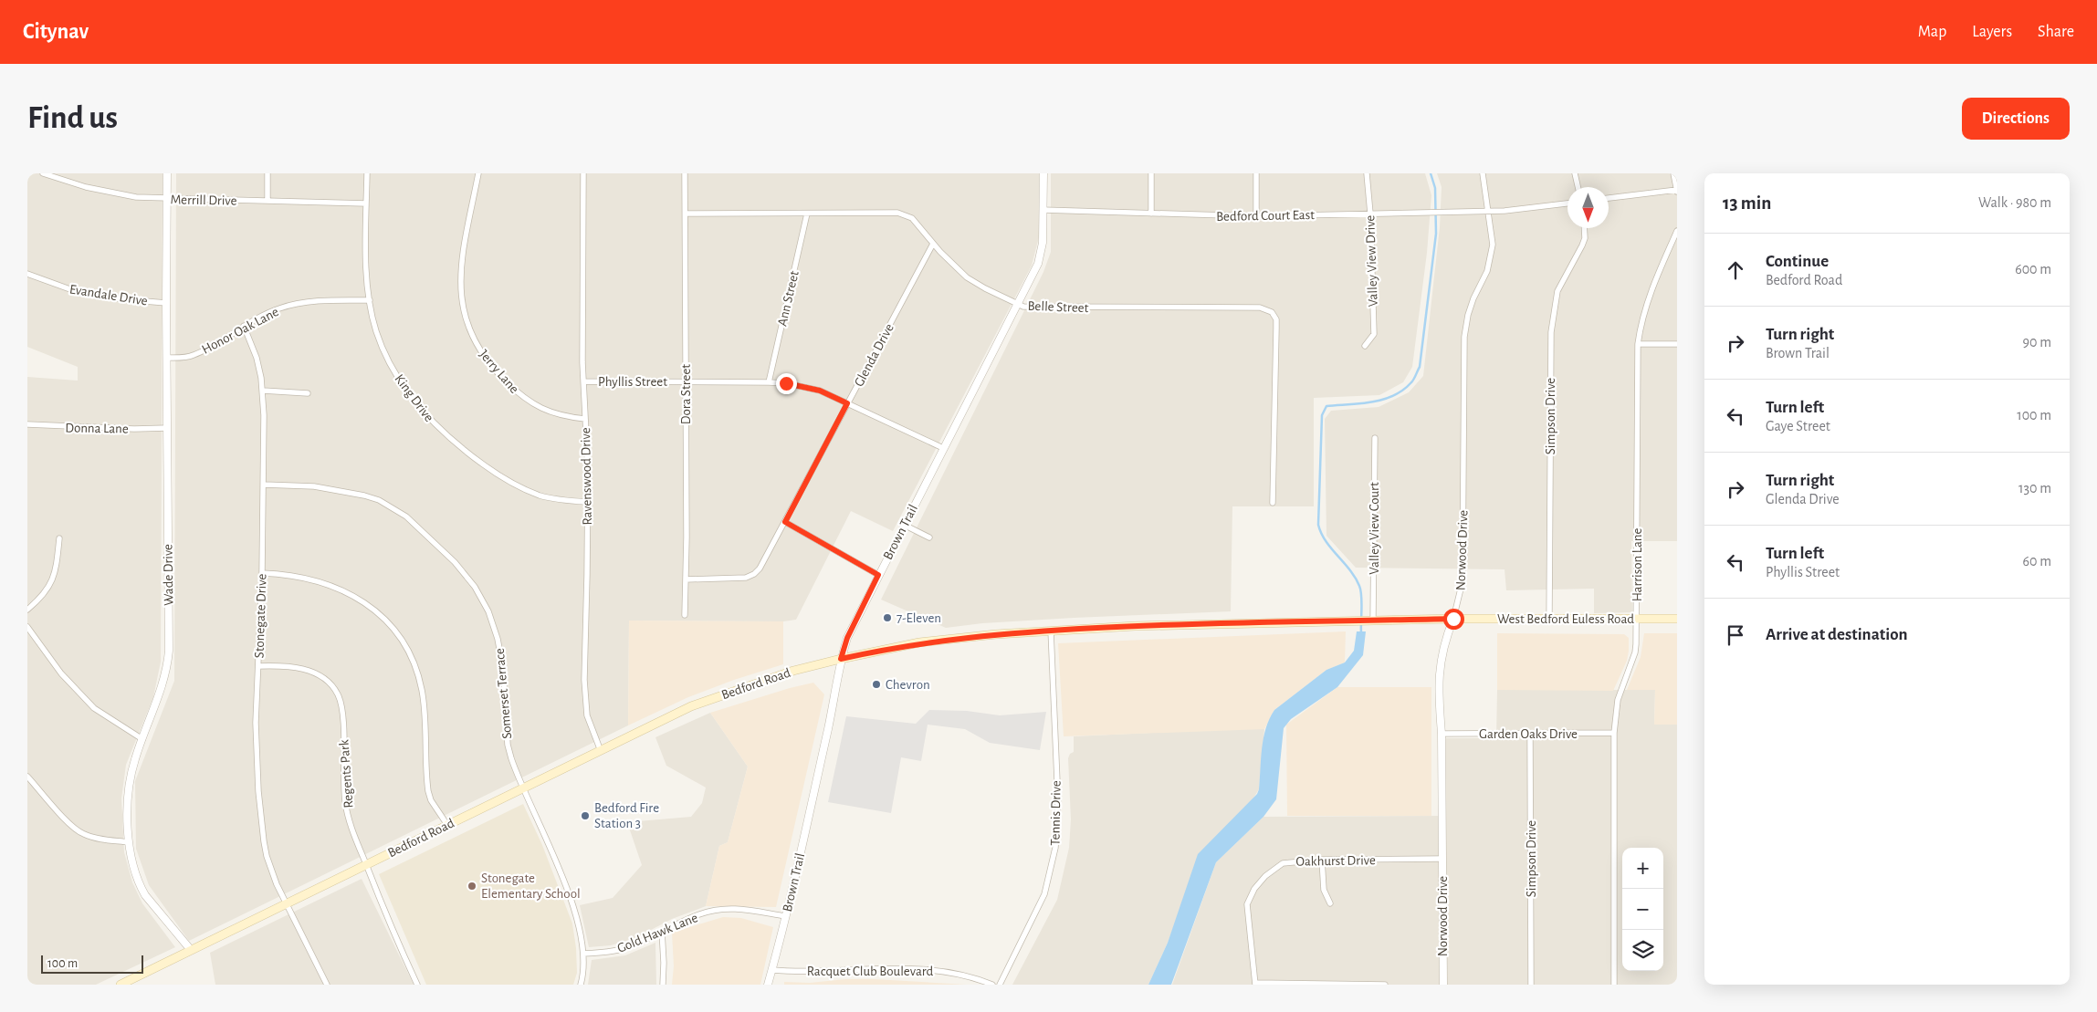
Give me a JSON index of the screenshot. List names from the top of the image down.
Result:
{
  "streets": {
    "main road": ["West Bedford Euless Road", "Bedford Road"],
    "street": [
      "Merrill Drive",
      "Bedford Court East",
      "Valley View Drive",
      "Evandale Drive",
      "Ann Street",
      "Belle Street",
      "Honor Oak Lane",
      "Glenda Drive",
      "Jerry Lane",
      "Phyllis Street",
      "Dora Street",
      "King Drive",
      "Simpson Drive",
      "Donna Lane",
      "Ravenswood Drive",
      "Valley View Court",
      "Brown Trail",
      "Norwood Drive",
      "Harrison Lane",
      "Wade Drive",
      "Stonegate Drive",
      "Somerset Terrace",
      "Garden Oaks Drive",
      "Regents Park",
      "Tennis Drive",
      "Oakhurst Drive",
      "Gold Hawk Lane",
      "Racquet Club Boulevard"
    ]
  },
  "crossings": [
    ["Merrill Drive", "King Drive"],
    ["Merrill Drive", "Wade Drive"],
    ["Bedford Court East", "Valley View Drive"],
    ["Bedford Court East", "Brown Trail"],
    ["Bedford Court East", "Norwood Drive"],
    ["Evandale Drive", "Wade Drive"],
    ["Ann Street", "Belle Street"],
    ["Ann Street", "Phyllis Street"],
    ["Belle Street", "Glenda Drive"],
    ["Belle Street", "Dora Street"],
    ["Belle Street", "Brown Trail"],
    ["Honor Oak Lane", "King Drive"],
    ["Honor Oak Lane", "Wade Drive"],
    ["Honor Oak Lane", "Stonegate Drive"],
    ["Glenda Drive", "Phyllis Street"],
    ["Glenda Drive", "Dora Street"],
    ["Jerry Lane", "Ravenswood Drive"],
    ["Phyllis Street", "Dora Street"],
    ["Phyllis Street", "Ravenswood Drive"],
    ["Phyllis Street", "Brown Trail"],
    ["King Drive", "Ravenswood Drive"],
    ["Simpson Drive", "West Bedford Euless Road"],
    ["Simpson Drive", "Garden Oaks Drive"],
    ["Donna Lane", "Wade Drive"],
    ["Ravenswood Drive", "Bedford Road"],
    ["Valley View Court", "Bedford Road"],
    ["Brown Trail", "Bedford Road"],
    ["Brown Trail", "Gold Hawk Lane"],
    ["Brown Trail", "Racquet Club Boulevard"],
    ["Norwood Drive", "West Bedford Euless Road"],
    ["Norwood Drive", "Bedford Road"],
    ["Norwood Drive", "Garden Oaks Drive"],
    ["Norwood Drive", "Oakhurst Drive"],
    ["Harrison Lane", "West Bedford Euless Road"],
    ["Harrison Lane", "Garden Oaks Drive"],
    ["Wade Drive", "Bedford Road"],
    ["Stonegate Drive", "Bedford Road"],
    ["Stonegate Drive", "Somerset Terrace"],
    ["Stonegate Drive", "Regents Park"],
    ["West Bedford Euless Road", "Bedford Road"],
    ["Bedford Road", "Somerset Terrace"],
    ["Bedford Road", "Regents Park"],
    ["Bedford Road", "Tennis Drive"],
    ["Somerset Terrace", "Gold Hawk Lane"]
  ],
  "places": [
    "7-Eleven",
    "Chevron",
    "Bedford Fire Station 3",
    "Stonegate Elementary School"
  ],
  "scale_bar": "100 m",
  "north": "bottom",
  "page": {
    "header": "Citynav",
    "nav": ["Map", "Layers", "Share"],
    "buttons": "Directions",
    "title": "Find us",
    "heading": ["13 min", "Walk · 980 m"],
    "list": [
      ["Continue", "Bedford Road", "600 m"],
      ["Turn right", "Brown Trail", "90 m"],
      ["Turn left", "Gaye Street", "100 m"],
      ["Turn right", "Glenda Drive", "130 m"],
      ["Turn left", "Phyllis Street", "60 m"],
      "Arrive at destination"
    ],
    "map_buttons": ["+", "−"],
    "scale": "100 m"
  }
}
